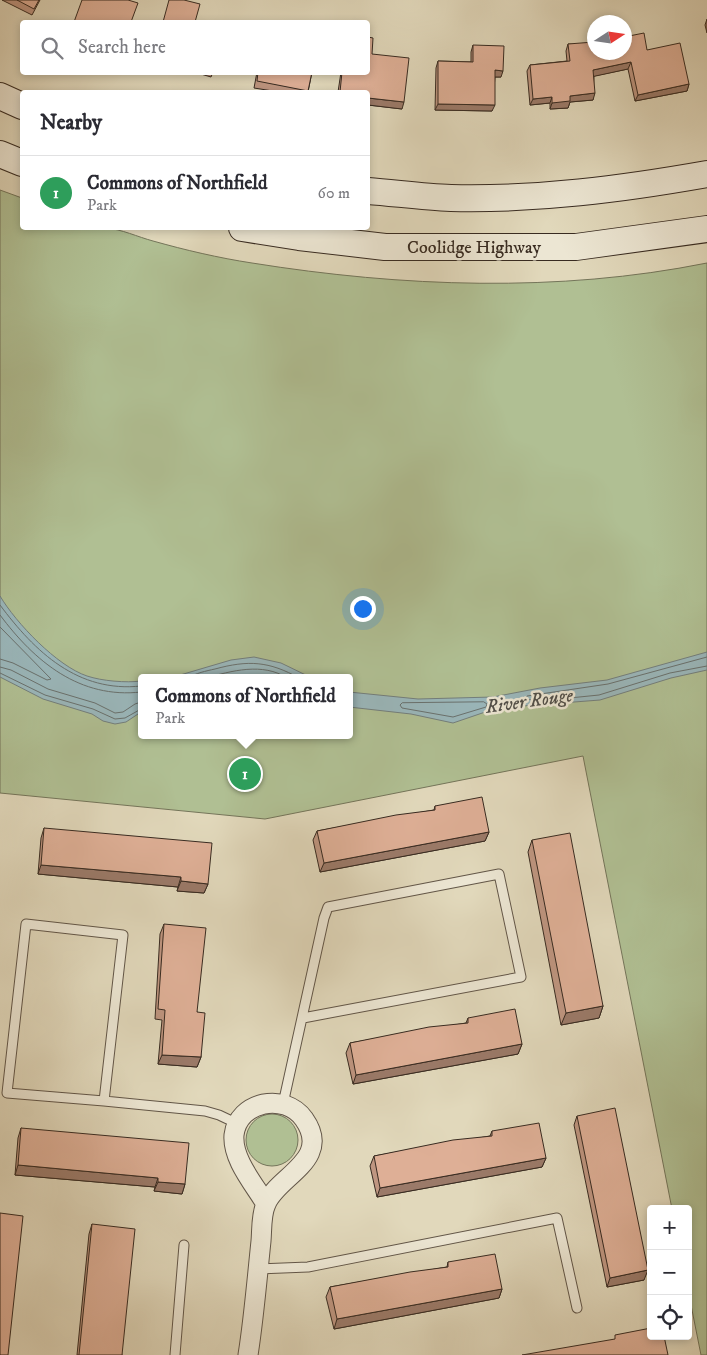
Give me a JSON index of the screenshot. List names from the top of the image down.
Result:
{
  "streets": {
    "main road": ["Coolidge Highway"]
  },
  "water": ["River Rouge"],
  "north": "right",
  "page": {
    "search": "Search here",
    "heading": "Nearby",
    "list": [
      {
        "mark": "1",
        "name": "Commons of Northfield",
        "note": "Park",
        "value": "60 m"
      }
    ],
    "popup": ["Commons of Northfield", "Park"],
    "pins": "1",
    "map_buttons": ["+", "−"]
  }
}
